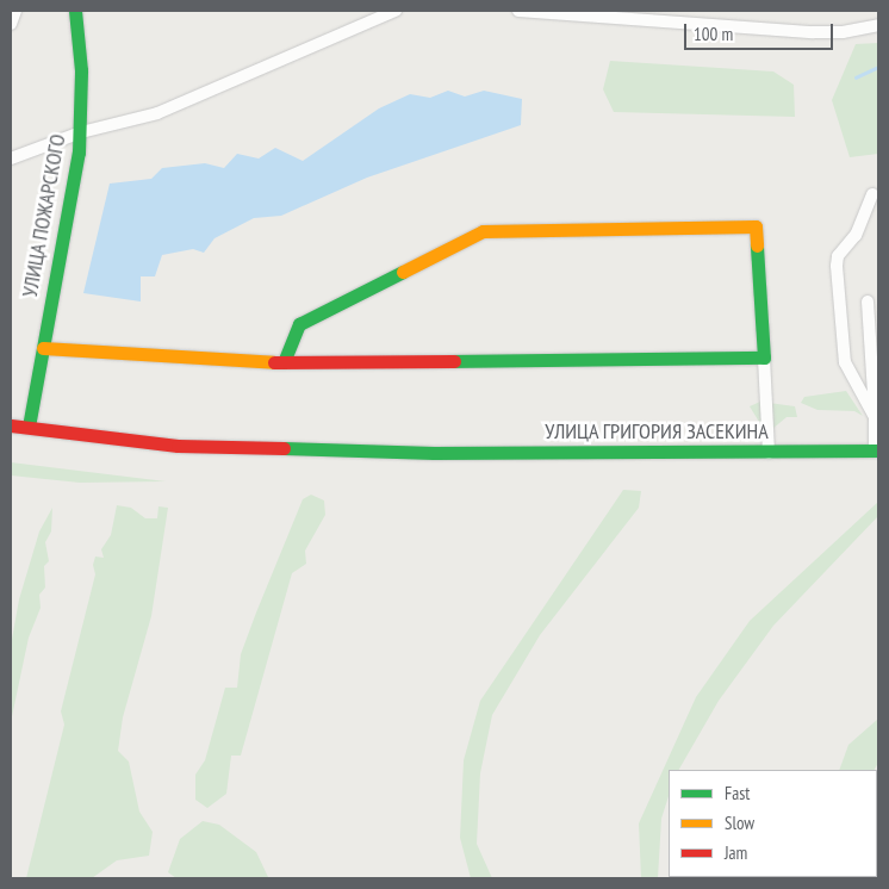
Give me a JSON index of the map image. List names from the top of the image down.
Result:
{
  "streets": {
    "street": ["УЛИЦА ПОЖАРСКОГО", "УЛИЦА ГРИГОРИЯ ЗАСЕКИНА"]
  },
  "crossings": [
    ["УЛИЦА ПОЖАРСКОГО", "УЛИЦА ГРИГОРИЯ ЗАСЕКИНА"]
  ],
  "legend": ["Fast", "Slow", "Jam"],
  "scale_bar": "100 m"
}
